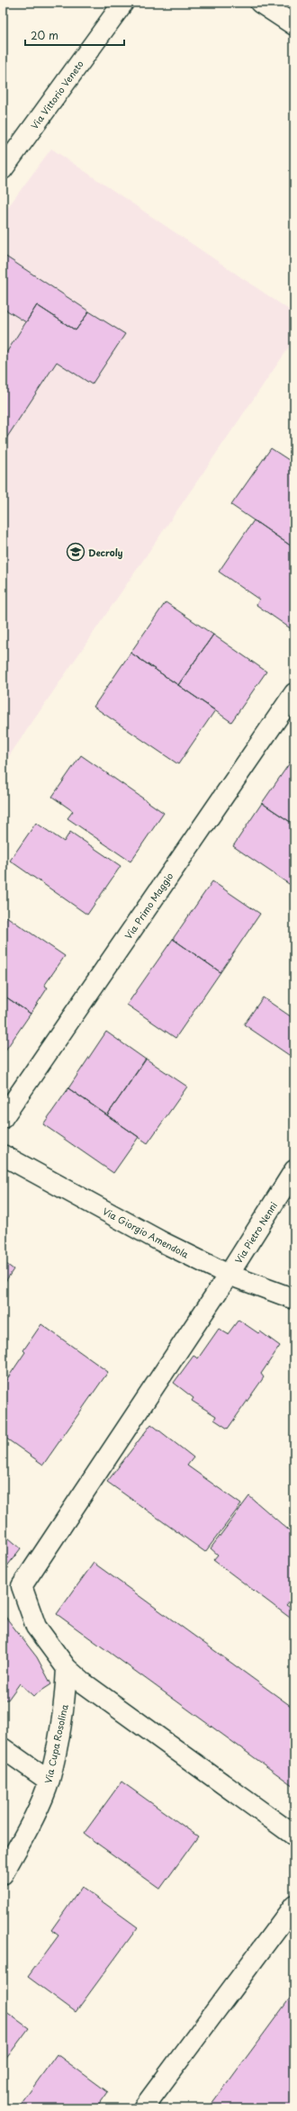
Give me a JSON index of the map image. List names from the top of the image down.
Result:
{
  "streets": {
    "street": [
      "Via Vittorio Veneto",
      "Via Primo Maggio",
      "Via Giorgio Amendola",
      "Via Pietro Nenni",
      "Via Cupa Rosolina"
    ]
  },
  "crossings": [
    ["Via Giorgio Amendola", "Via Pietro Nenni"],
    ["Via Pietro Nenni", "Via Cupa Rosolina"]
  ],
  "places": {
    "school or university": ["Decroly"]
  },
  "scale_bar": "20 m"
}
